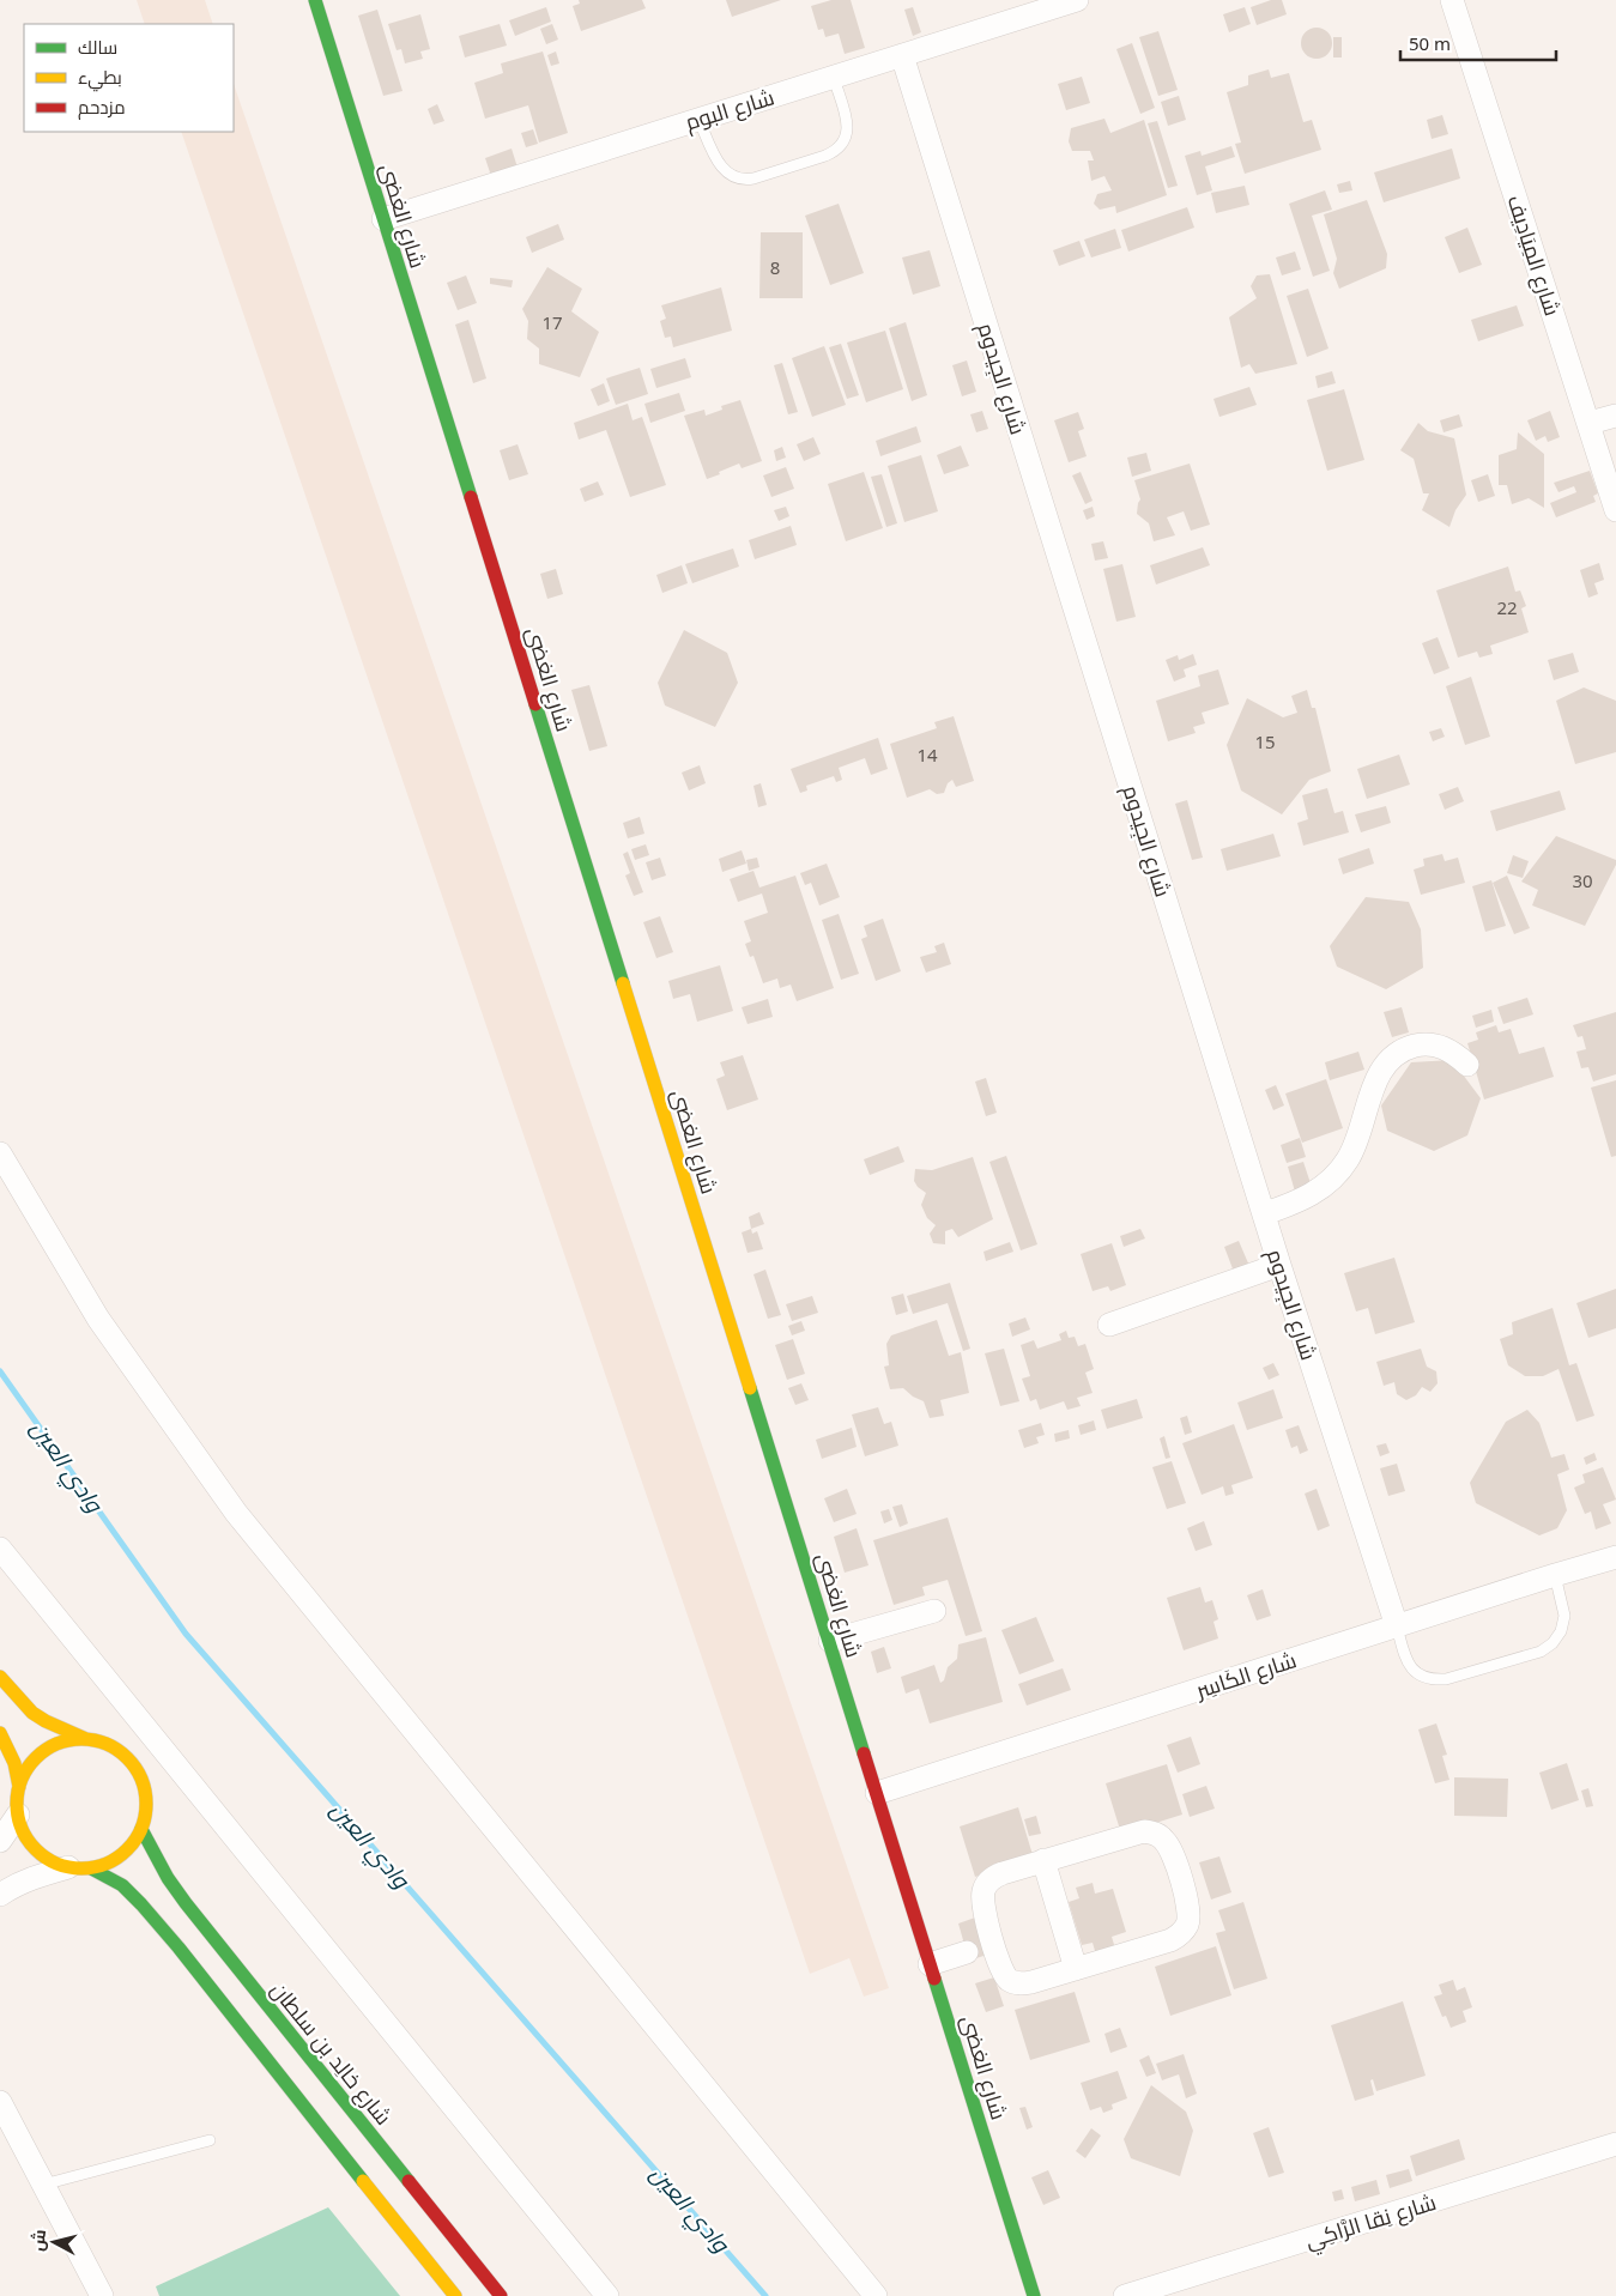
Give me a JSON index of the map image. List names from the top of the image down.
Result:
{
  "streets": {
    "street": [
      "شارع البوم",
      "شارع الغضى",
      "شارع المِيَادِيف",
      "شارع الجِيدوم",
      "شارع الكَاسِر",
      "شارع خالِد بن سلطان",
      "شارع نِقا الرَّاكِي"
    ]
  },
  "crossings": [
    ["شارع البوم", "شارع الغضى"],
    ["شارع البوم", "شارع الجِيدوم"],
    ["شارع الغضى", "شارع الكَاسِر"],
    ["شارع الجِيدوم", "شارع الكَاسِر"]
  ],
  "water": ["وادي العين"],
  "house_numbers": [
    "8",
    "17",
    "22",
    "15",
    "14",
    "30"
  ],
  "legend": ["سالك", "بطيء", "مزدحم"],
  "scale_bar": "50 m",
  "north": "left"
}
